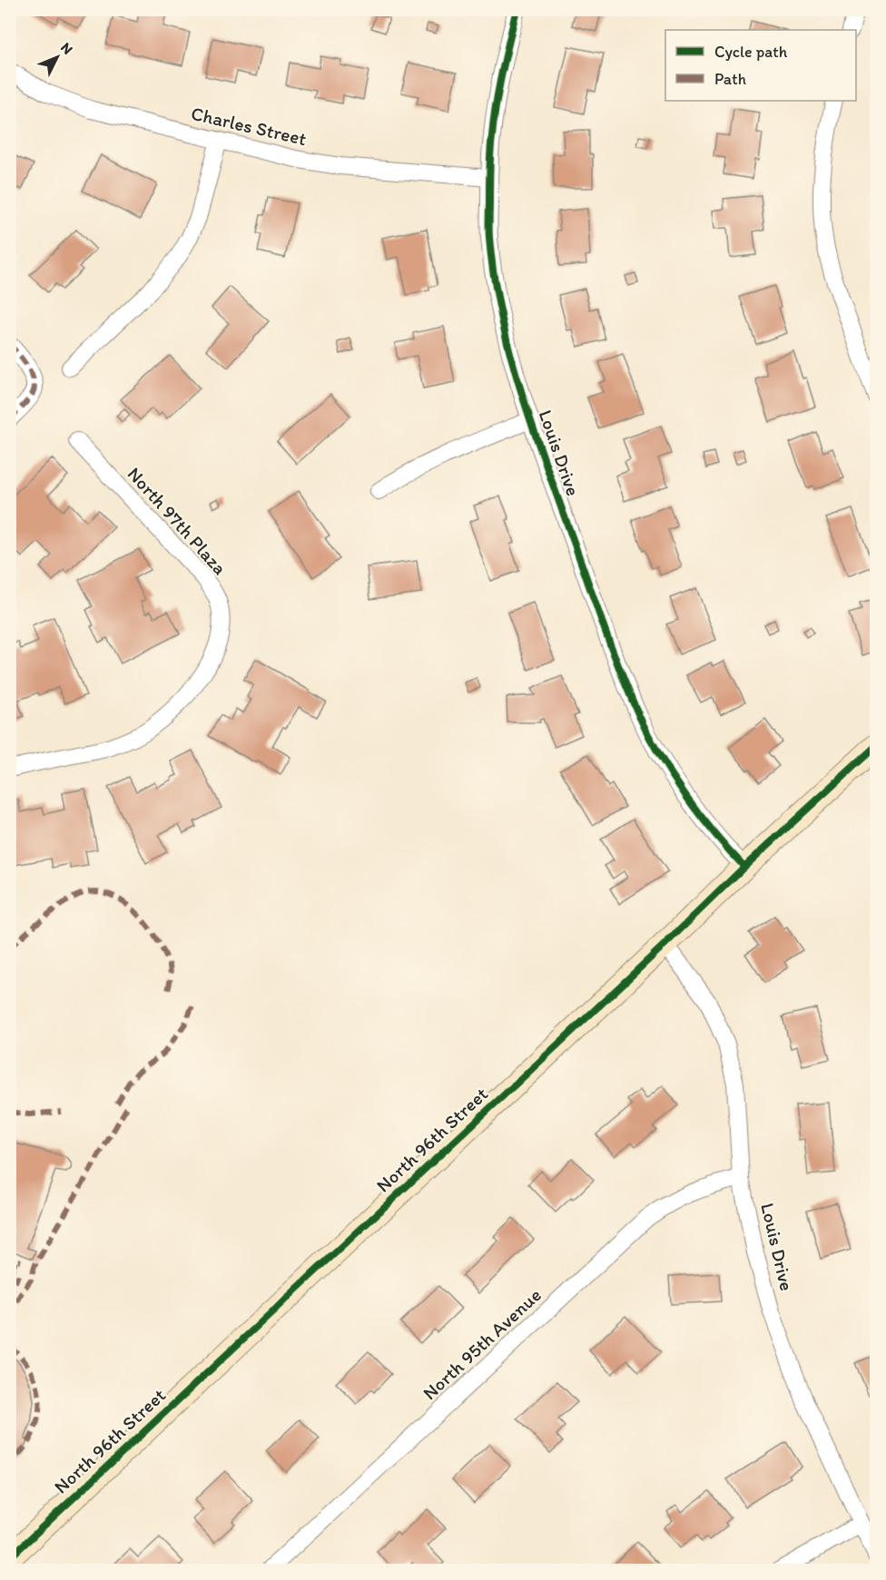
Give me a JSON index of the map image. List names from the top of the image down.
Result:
{
  "streets": {
    "street": [
      "Charles Street",
      "Louis Drive",
      "North 97th Plaza",
      "North 96th Street",
      "North 95th Avenue"
    ]
  },
  "crossings": [
    ["Charles Street", "Louis Drive"],
    ["Louis Drive", "North 96th Street"],
    ["Louis Drive", "North 95th Avenue"]
  ],
  "legend": ["Cycle path", "Path"],
  "north": "top right"
}
